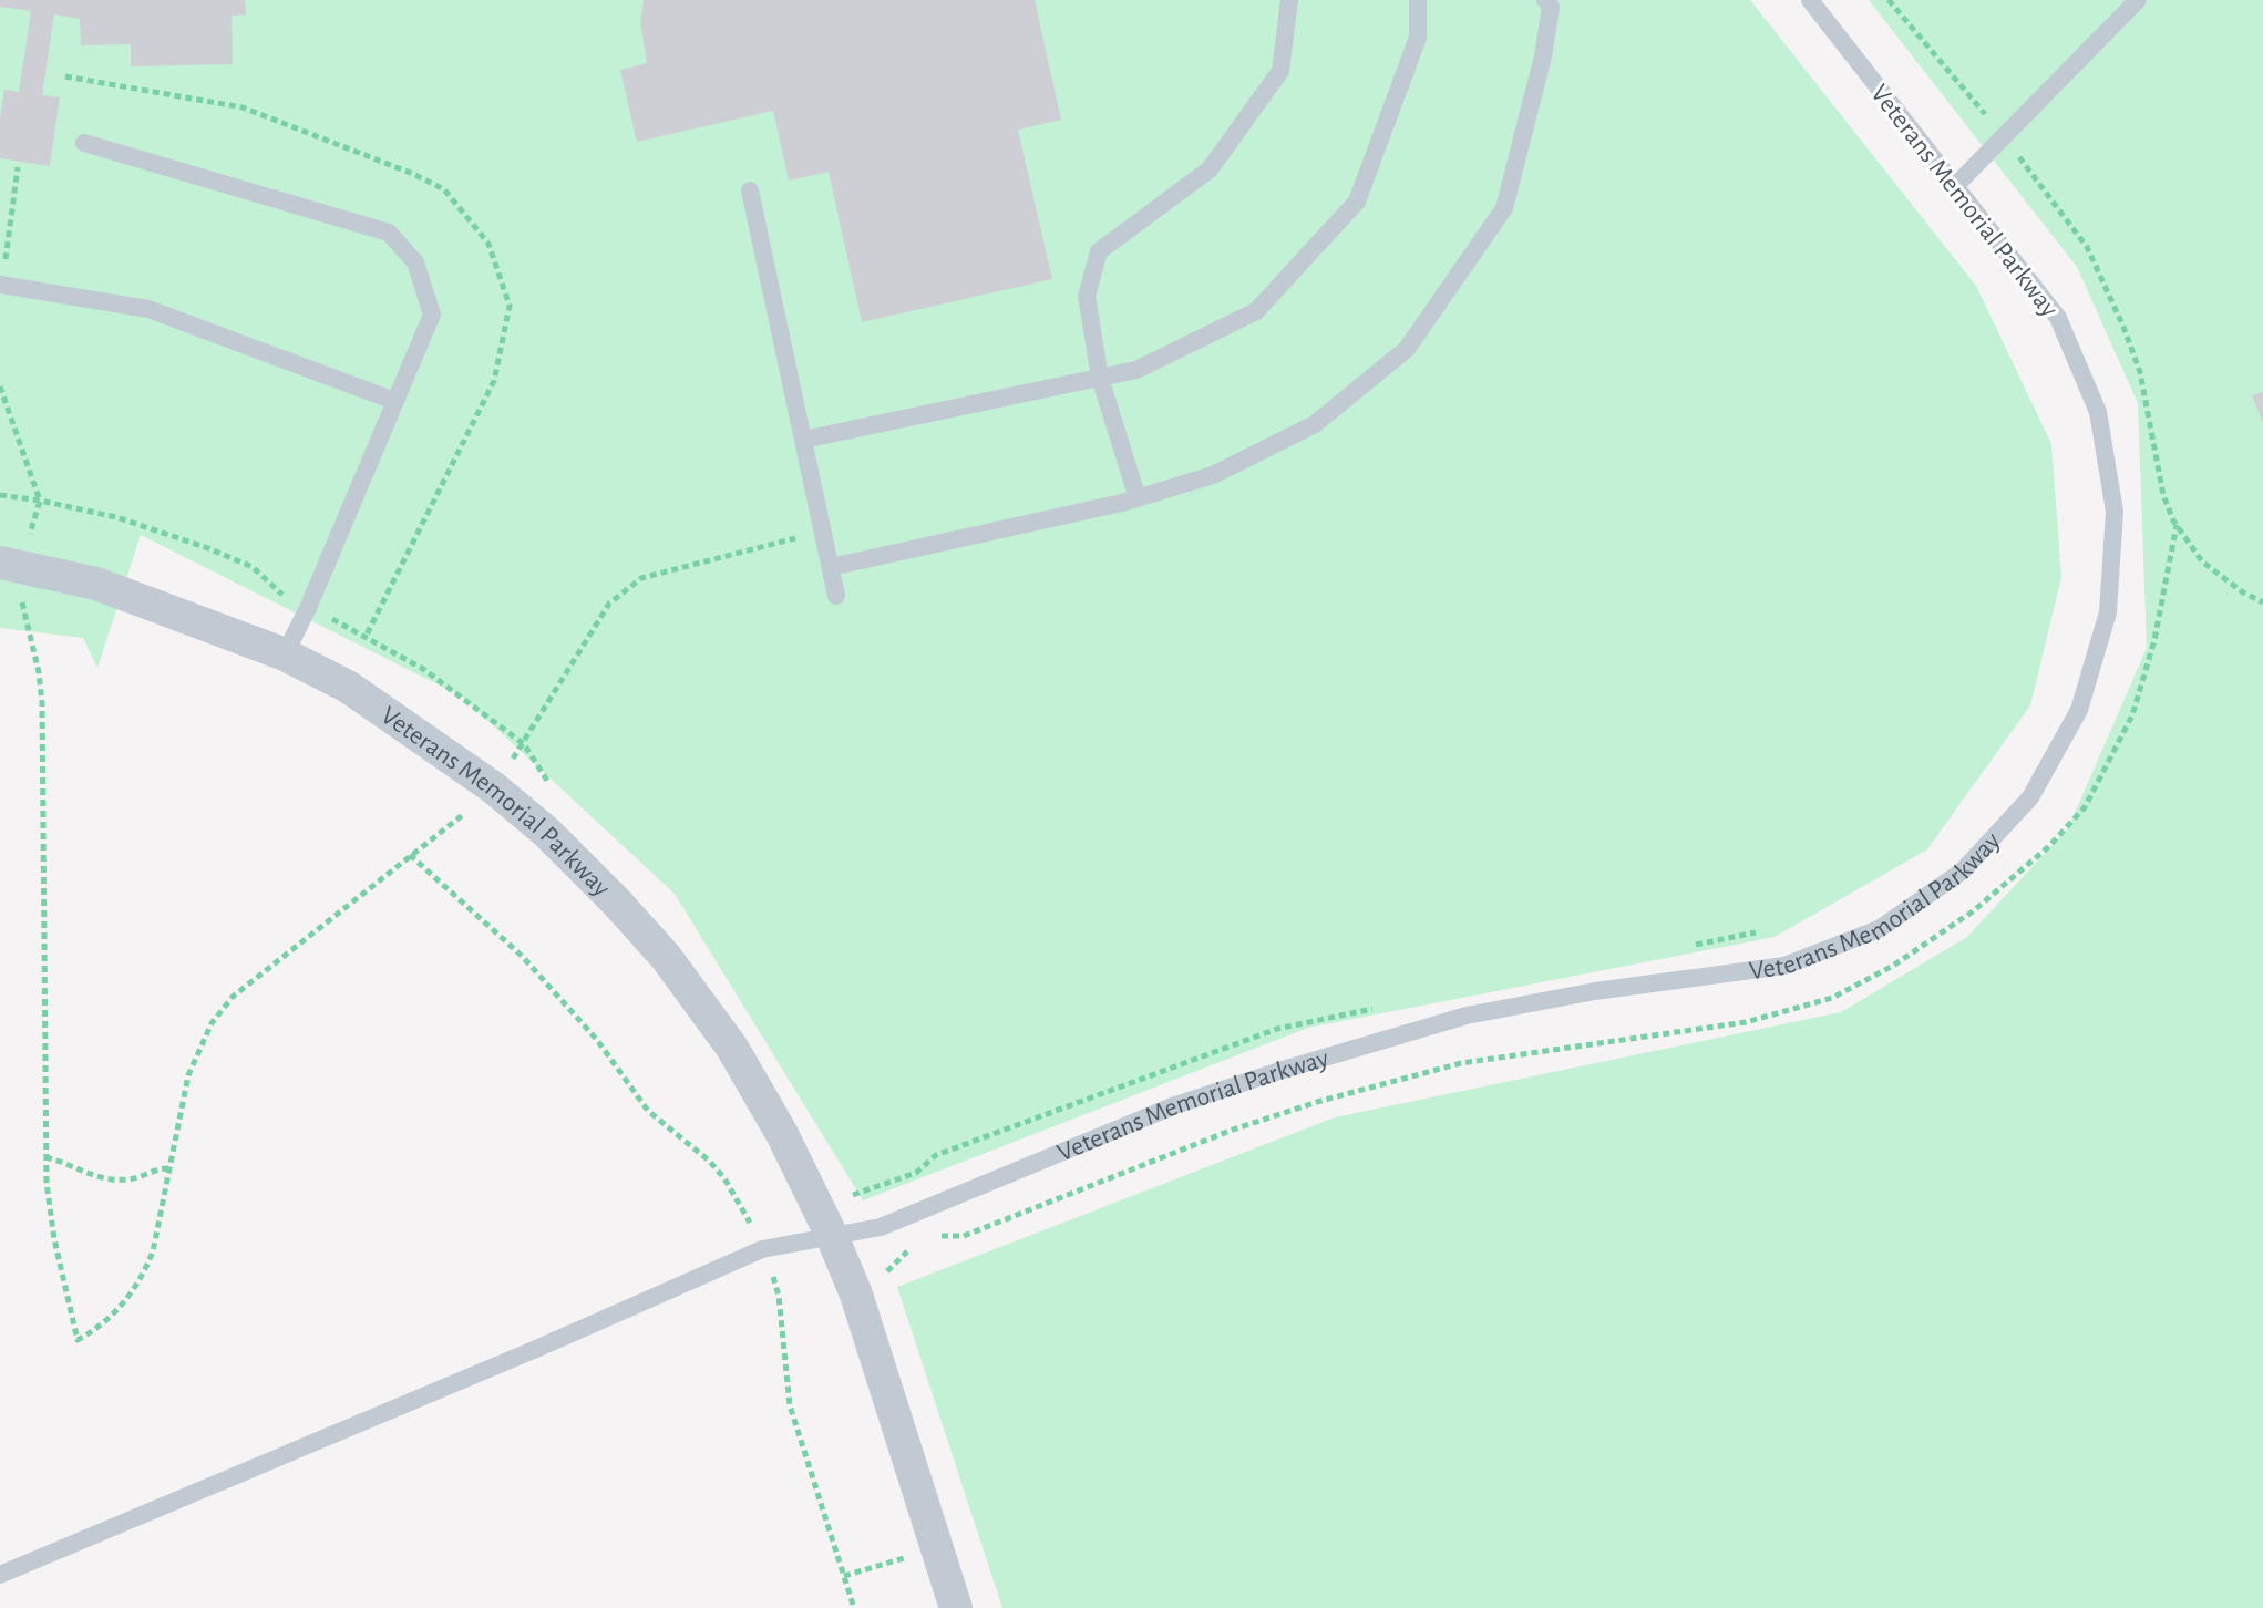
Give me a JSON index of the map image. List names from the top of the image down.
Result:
{
  "streets": {
    "street": ["Veterans Memorial Parkway"]
  }
}
